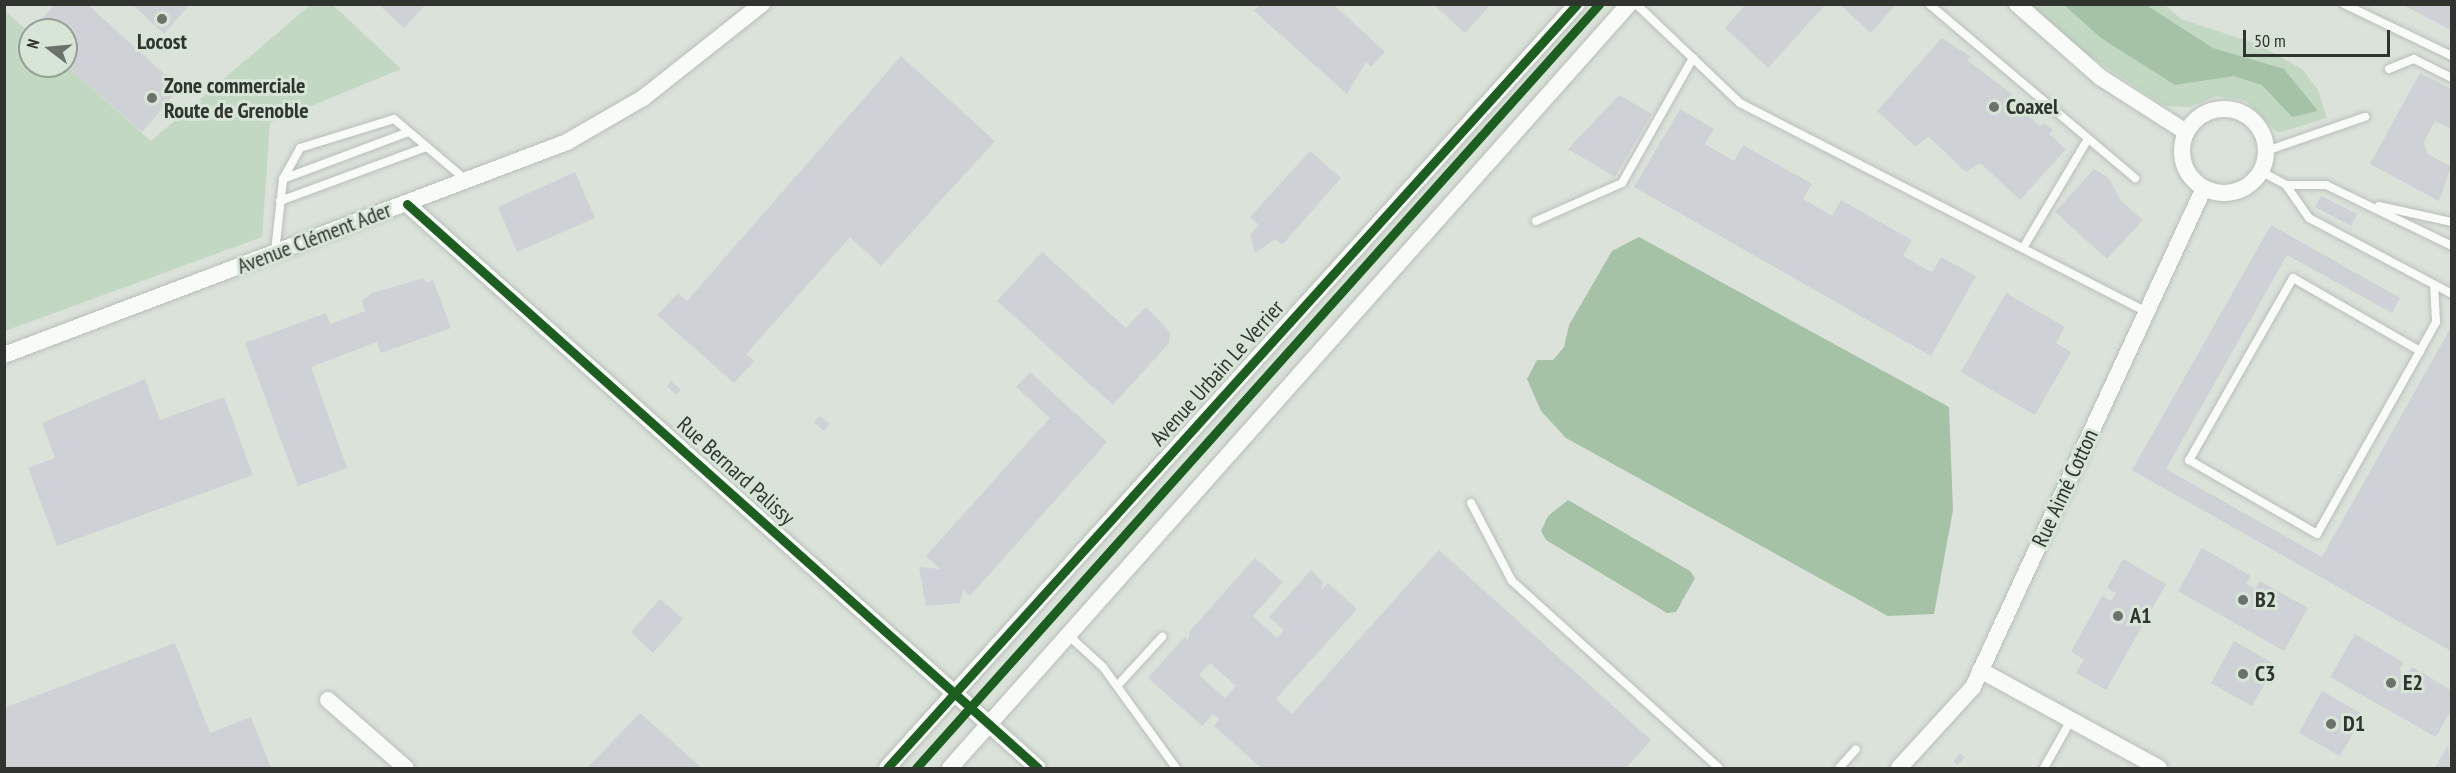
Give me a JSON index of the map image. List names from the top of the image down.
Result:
{
  "streets": {
    "street": [
      "Avenue Clément Ader",
      "Avenue Urbain Le Verrier",
      "Rue Bernard Palissy",
      "Rue Aimé Cotton"
    ]
  },
  "crossings": [
    ["Avenue Clément Ader", "Rue Bernard Palissy"],
    ["Avenue Urbain Le Verrier", "Rue Bernard Palissy"]
  ],
  "places": [
    "Locost",
    "Zone commerciale Route de Grenoble",
    "Coaxel",
    "B2",
    "A1",
    "C3",
    "E2",
    "D1"
  ],
  "scale_bar": "50 m",
  "north": "left"
}
